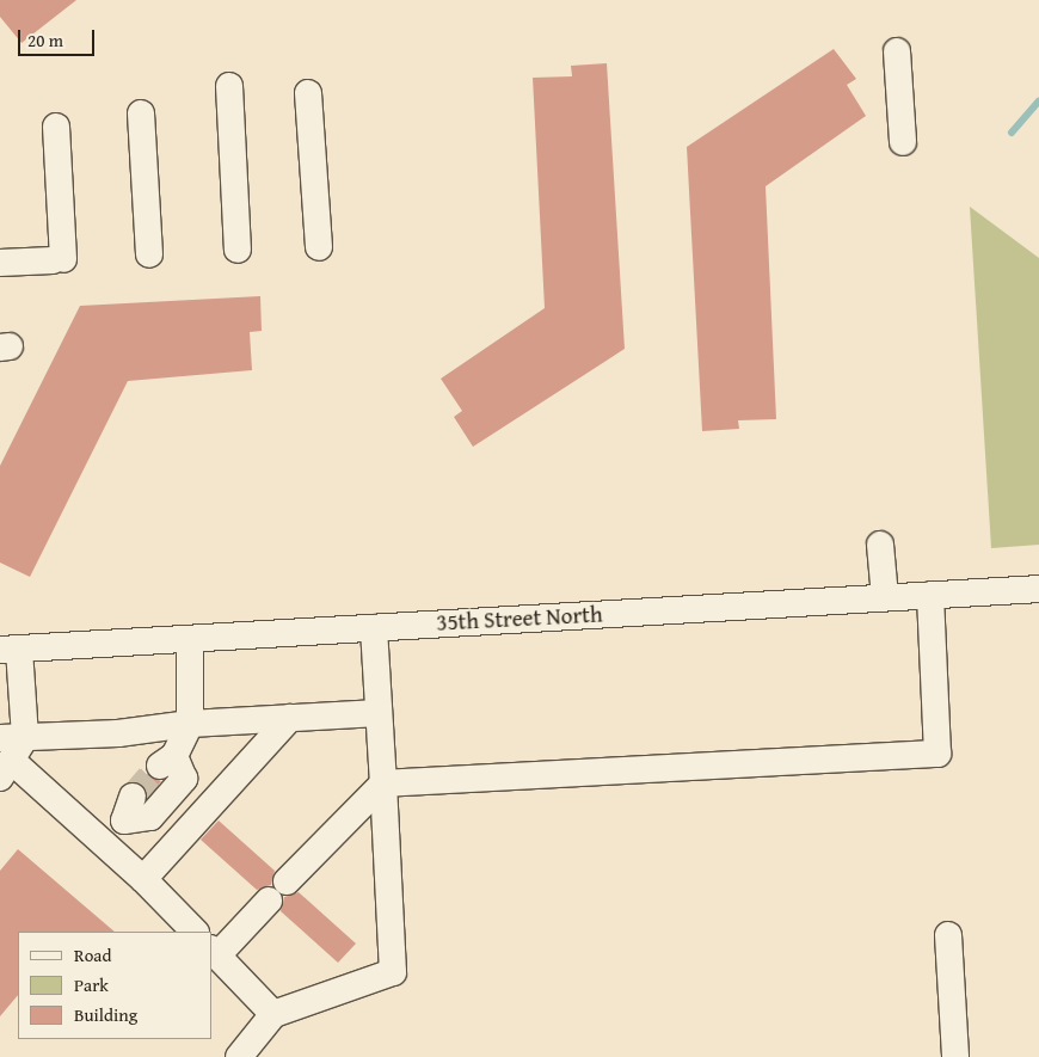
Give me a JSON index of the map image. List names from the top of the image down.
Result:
{
  "streets": {
    "street": ["35th Street North"]
  },
  "legend": ["Road", "Park", "Building"],
  "scale_bar": "20 m"
}
